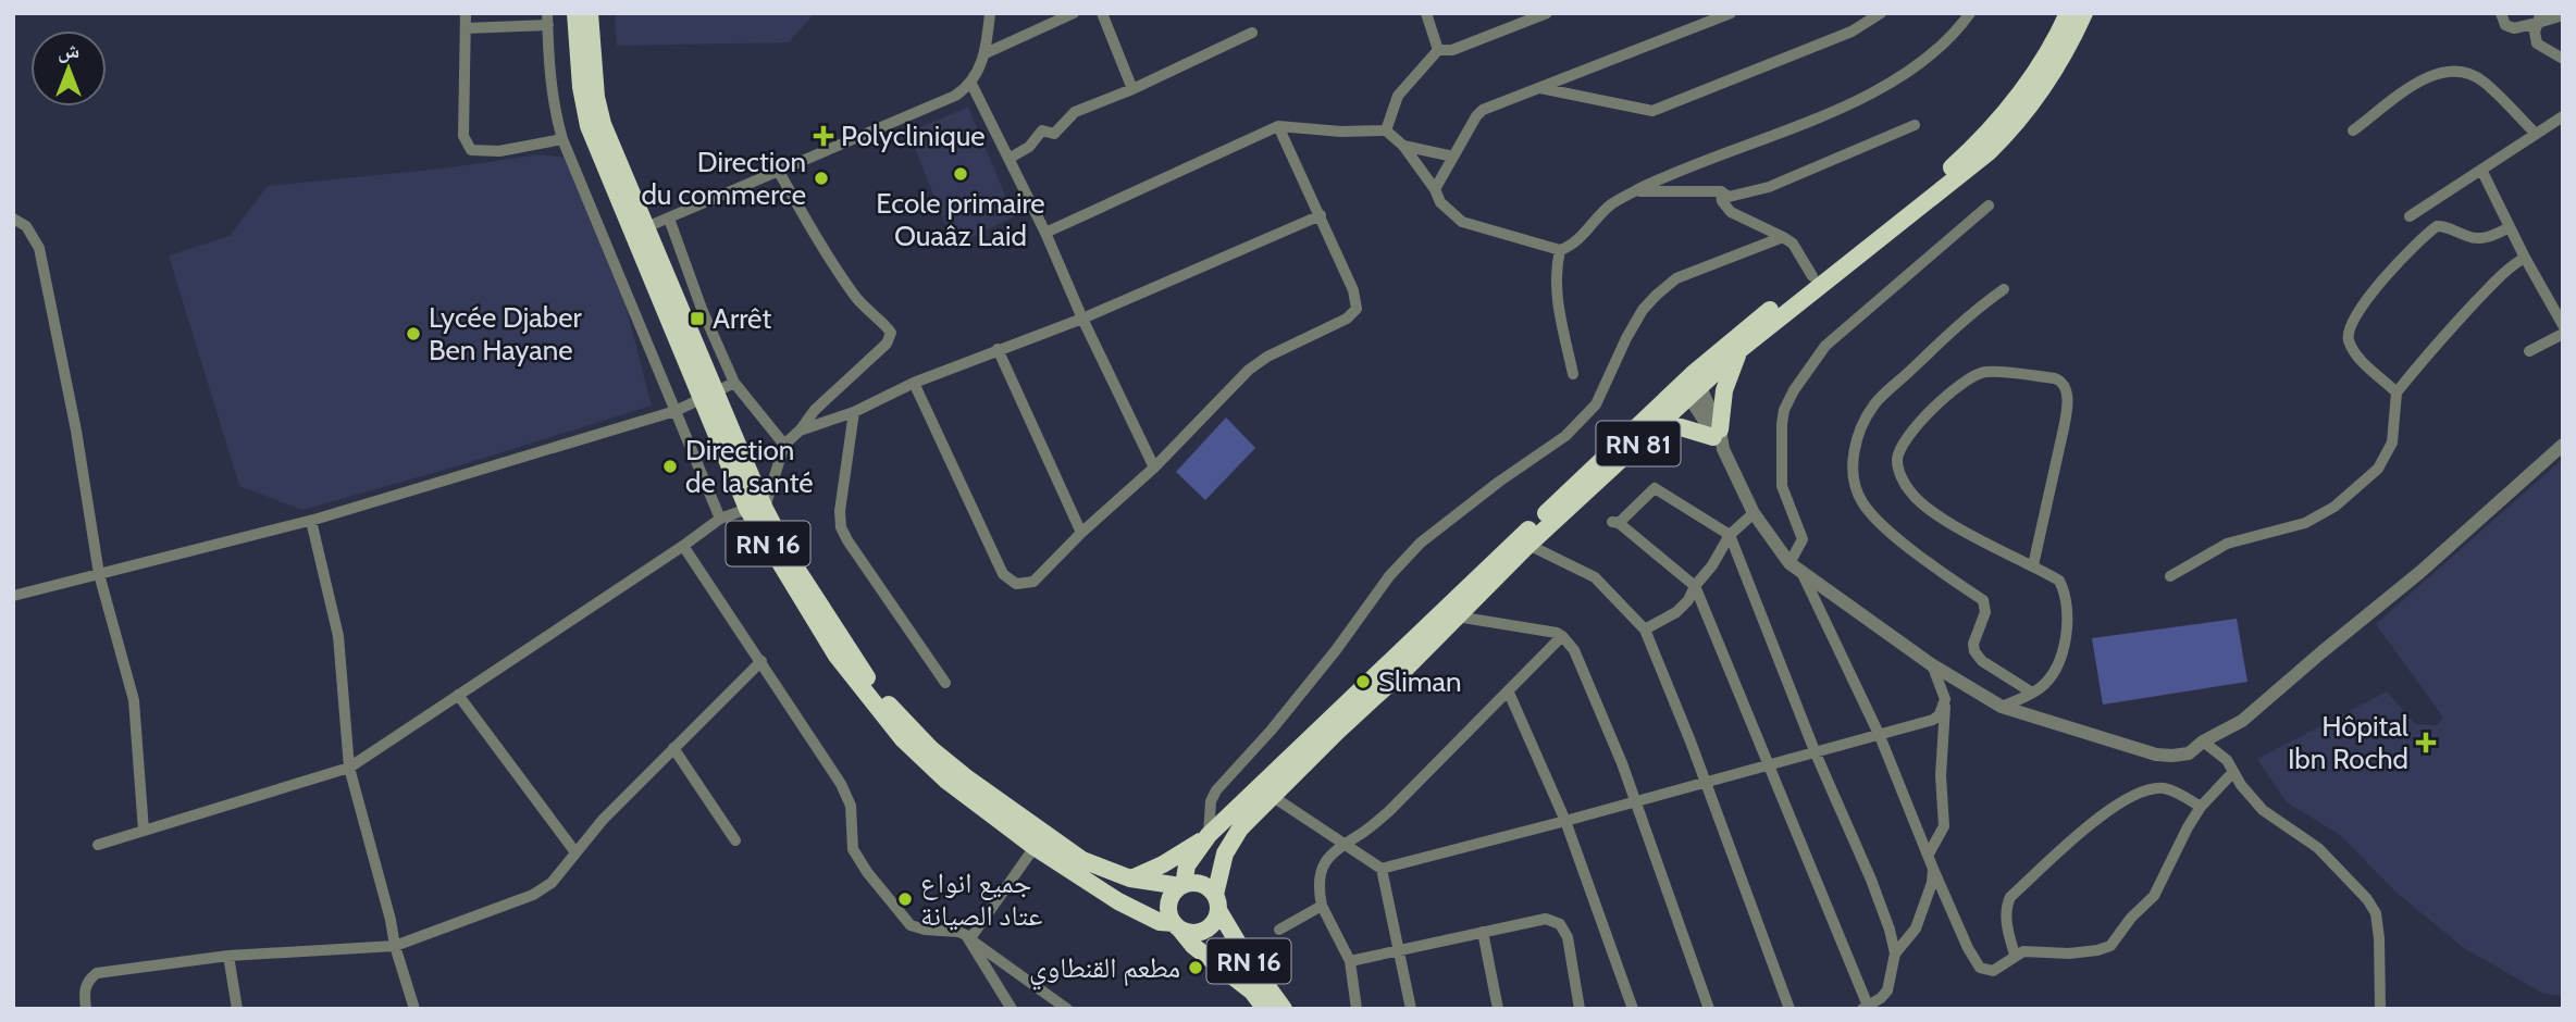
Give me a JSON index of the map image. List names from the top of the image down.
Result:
{
  "streets": {
    "highway": ["RN 81", "RN 16"]
  },
  "crossings": [
    ["RN 81", "RN 16"]
  ],
  "places": {
    "health": ["Polyclinique", "Hôpital Ibn Rochd"],
    "other": [
      "Ecole primaire Ouaâz Laid",
      "Direction du commerce",
      "Lycée Djaber Ben Hayane",
      "Direction de la santé",
      "Sliman",
      "جميع انواع عتاد الصيانة",
      "مطعم القنطاوي"
    ],
    "transit": ["Arrêt"]
  },
  "north": "top"
}
